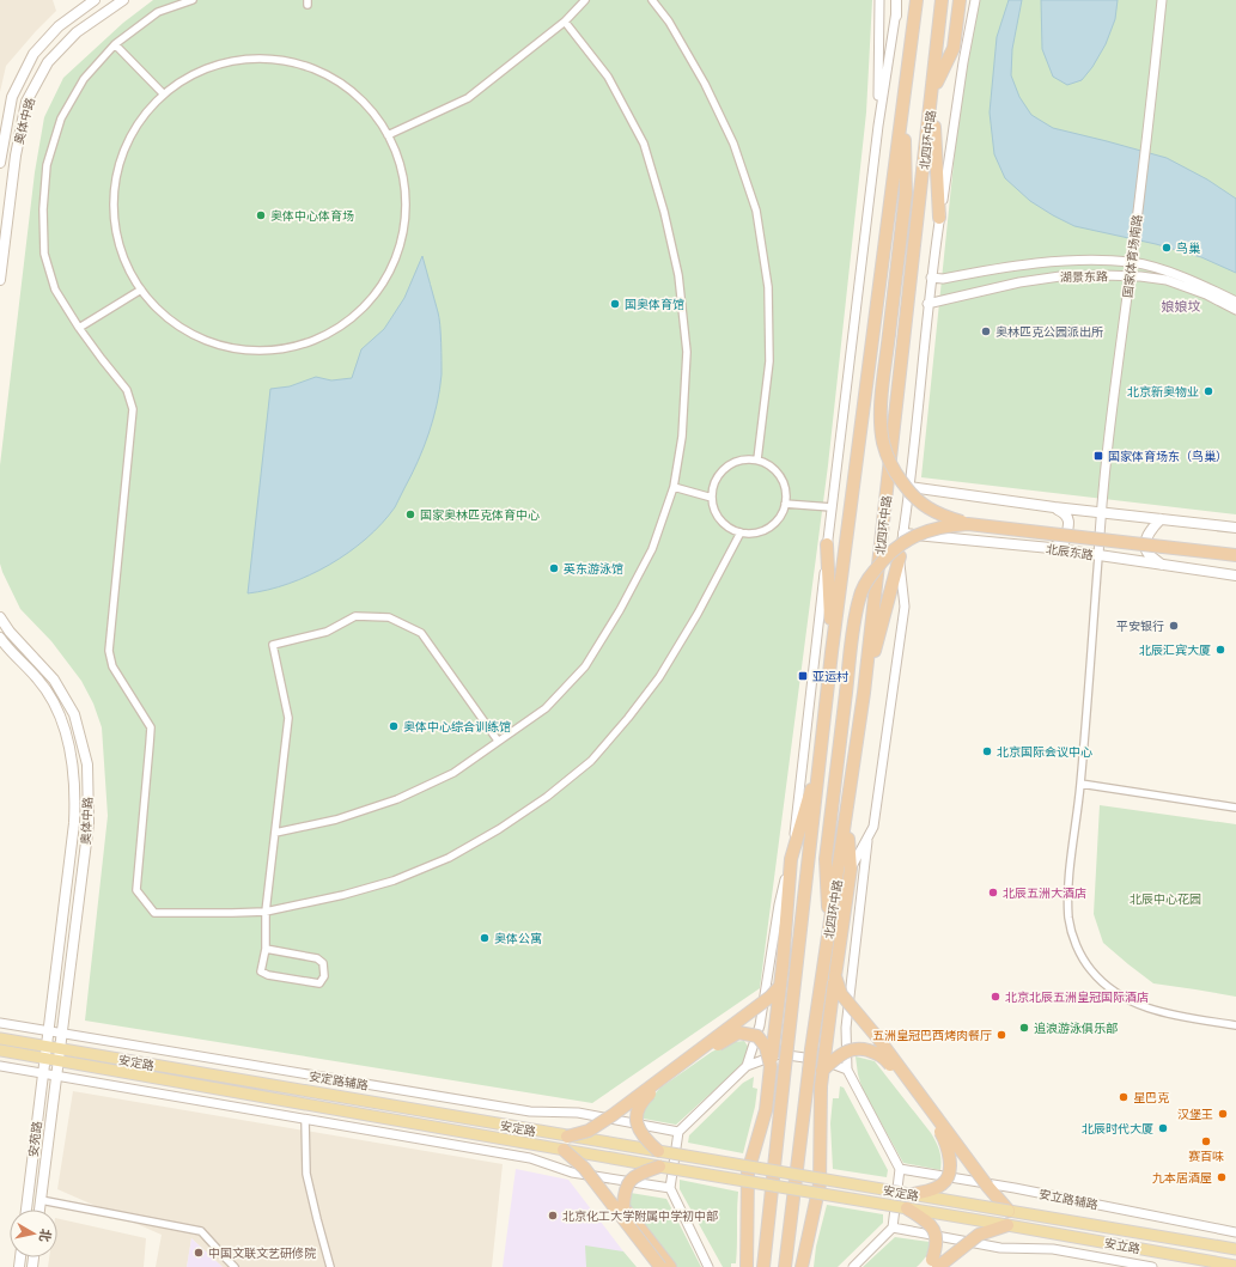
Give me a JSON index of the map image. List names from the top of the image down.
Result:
{
  "streets": {
    "highway": ["北四环中路"],
    "main road": [
      "奥体中路",
      "北辰东路",
      "安定路",
      "安苑路",
      "安立路"
    ],
    "street": [
      "国家体育场南路",
      "湖景东路",
      "安定路辅路",
      "安立路辅路"
    ]
  },
  "crossings": [
    ["奥体中路", "安定路"],
    ["奥体中路", "安定路辅路"],
    ["奥体中路", "安苑路"],
    ["北四环中路", "湖景东路"],
    ["北四环中路", "北辰东路"],
    ["国家体育场南路", "湖景东路"],
    ["国家体育场南路", "北辰东路"],
    ["安定路", "安苑路"],
    ["安定路", "安立路"]
  ],
  "districts": ["娘娘坟"],
  "parks": ["北辰中心花园"],
  "places": {
    "other": [
      "奥体中心体育场",
      "鸟巢",
      "国奥体育馆",
      "奥林匹克公园派出所",
      "北京新奥物业",
      "国家奥林匹克体育中心",
      "英东游泳馆",
      "平安银行",
      "北辰汇宾大厦",
      "奥体中心综合训练馆",
      "北京国际会议中心",
      "北辰五洲大酒店",
      "奥体公寓",
      "北京北辰五洲皇冠国际酒店",
      "追浪游泳俱乐部",
      "五洲皇冠巴西烤肉餐厅",
      "星巴克",
      "汉堡王",
      "北辰时代大厦",
      "赛百味",
      "九本居酒屋",
      "北京化工大学附属中学初中部",
      "中国文联文艺研修院"
    ],
    "transit": ["国家体育场东（鸟巢）", "亚运村"]
  },
  "north": "right"
}
